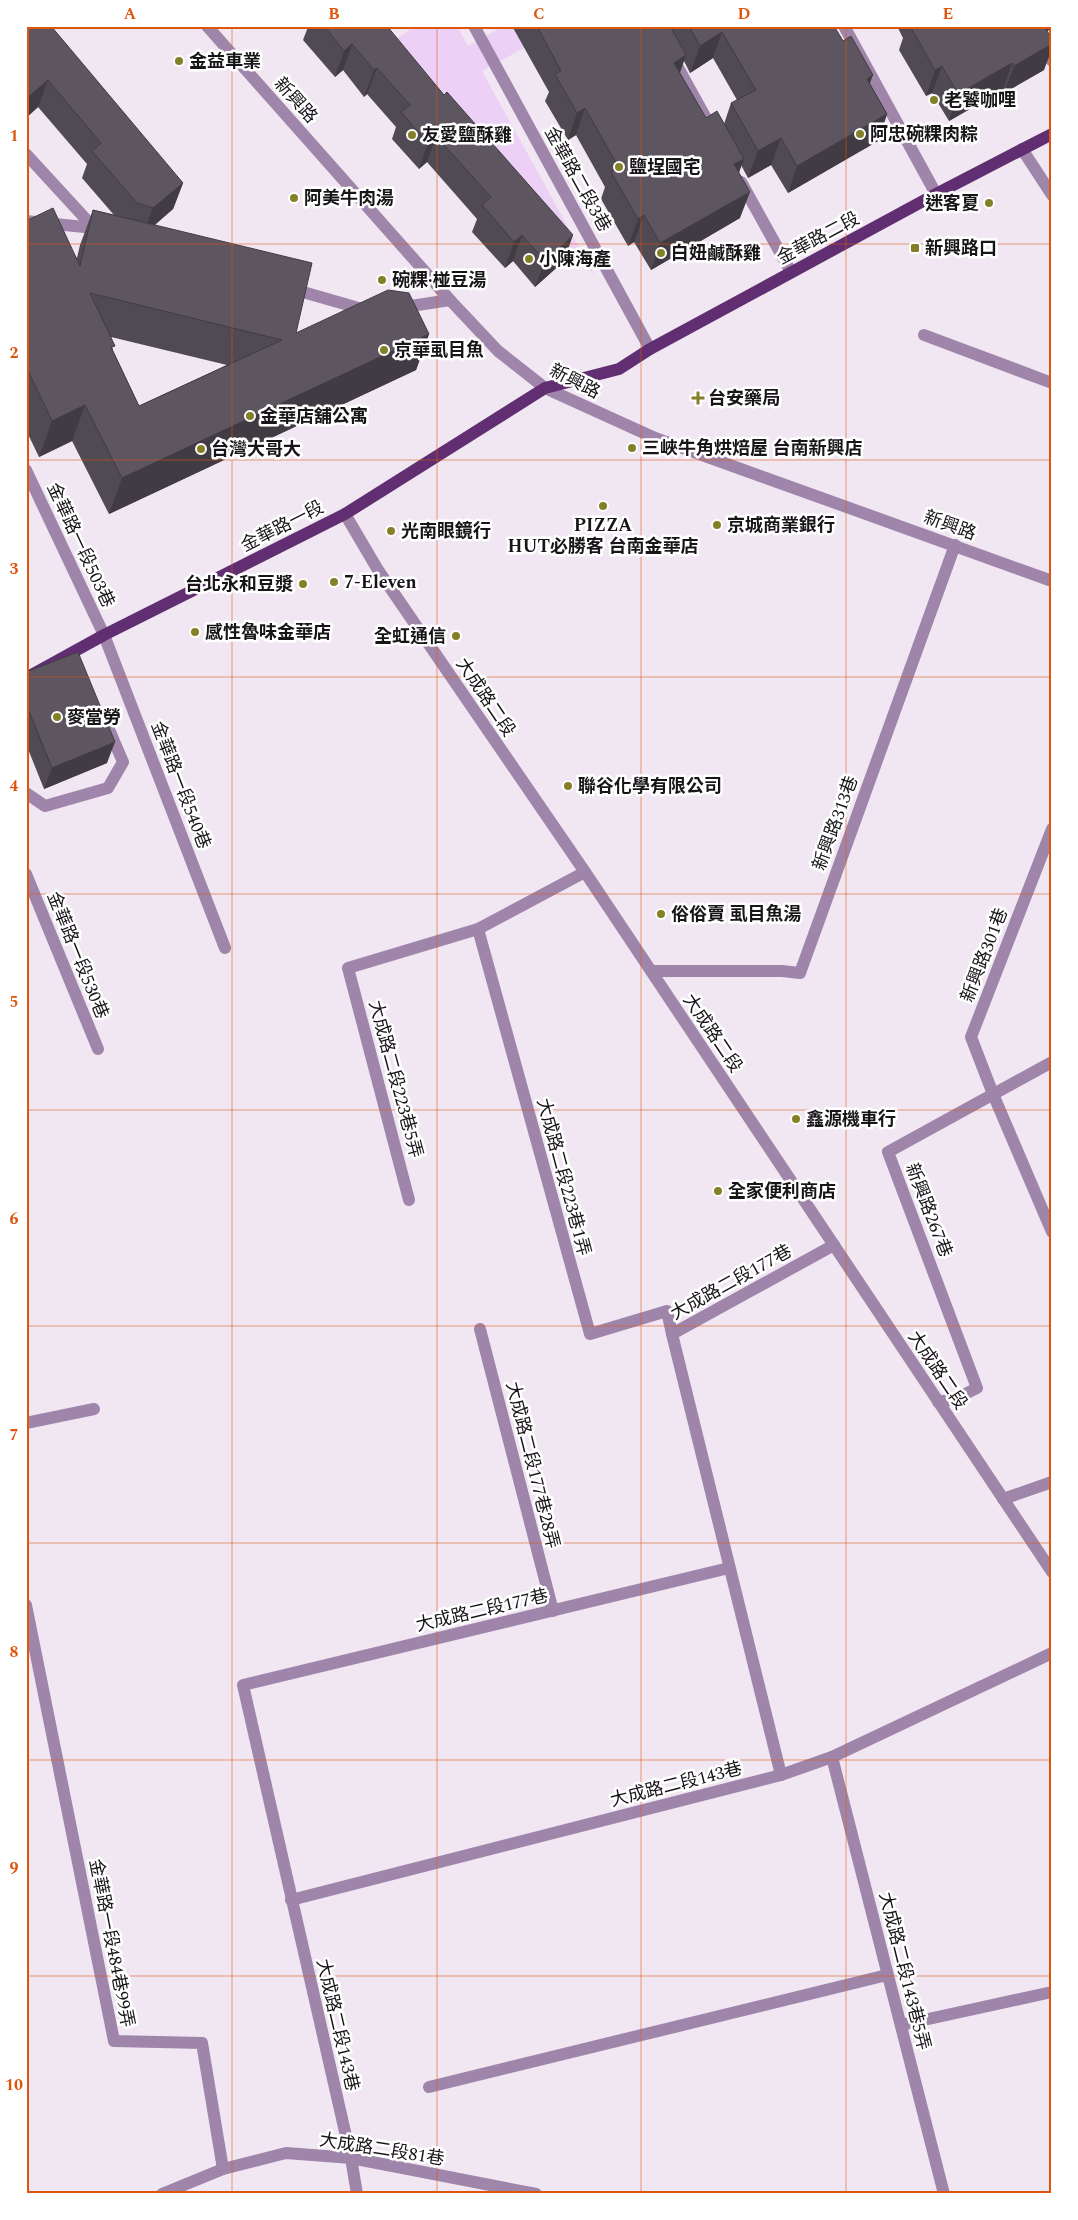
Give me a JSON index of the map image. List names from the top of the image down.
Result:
{
  "streets": {
    "main road": ["金華路二段", "金華路一段"],
    "street": [
      "新興路",
      "金華路二段3巷",
      "金華路一段503巷",
      "大成路二段",
      "金華路一段540巷",
      "新興路313巷",
      "金華路一段530巷",
      "新興路301巷",
      "大成路二段223巷5弄",
      "大成路二段223巷1弄",
      "新興路267巷",
      "大成路二段177巷",
      "大成路二段177巷28弄",
      "大成路二段143巷",
      "金華路一段484巷99弄",
      "大成路二段143巷5弄",
      "大成路二段81巷"
    ]
  },
  "crossings": [
    ["新興路", "金華路二段"],
    ["新興路", "金華路一段"],
    ["新興路", "新興路313巷"],
    ["金華路二段3巷", "金華路二段"],
    ["金華路二段", "金華路一段"],
    ["金華路一段", "金華路一段503巷"],
    ["金華路一段", "大成路二段"],
    ["金華路一段", "金華路一段540巷"],
    ["金華路一段503巷", "金華路一段540巷"],
    ["大成路二段", "新興路313巷"],
    ["大成路二段", "新興路267巷"],
    ["大成路二段", "大成路二段177巷"],
    ["新興路301巷", "新興路267巷"],
    ["大成路二段223巷5弄", "大成路二段223巷1弄"],
    ["大成路二段223巷1弄", "大成路二段177巷"],
    ["大成路二段177巷", "大成路二段177巷28弄"],
    ["大成路二段177巷", "大成路二段143巷"],
    ["大成路二段143巷", "大成路二段143巷5弄"],
    ["大成路二段143巷", "大成路二段81巷"],
    ["金華路一段484巷99弄", "大成路二段81巷"]
  ],
  "places": {
    "other": [
      "金益車業",
      "老饕咖哩",
      "阿忠碗粿肉粽",
      "友愛鹽酥雞",
      "鹽埕國宅",
      "阿美牛肉湯",
      "迷客夏",
      "白妞鹹酥雞",
      "小陳海產",
      "碗粿·椪豆湯",
      "京華虱目魚",
      "金華店舖公寓",
      "三峽牛角烘焙屋 台南新興店",
      "台灣大哥大",
      "PIZZA HUT必勝客 台南金華店",
      "京城商業銀行",
      "光南眼鏡行",
      "7-Eleven",
      "台北永和豆漿",
      "感性魯味金華店",
      "全虹通信",
      "麥當勞",
      "聯谷化學有限公司",
      "俗俗賣 虱目魚湯",
      "鑫源機車行",
      "全家便利商店"
    ],
    "transit": ["新興路口"],
    "health": ["台安藥局"]
  },
  "grid": {
    "columns": [
      "A",
      "B",
      "C",
      "D",
      "E"
    ],
    "rows": [
      "1",
      "2",
      "3",
      "4",
      "5",
      "6",
      "7",
      "8",
      "9",
      "10"
    ]
  }
}
